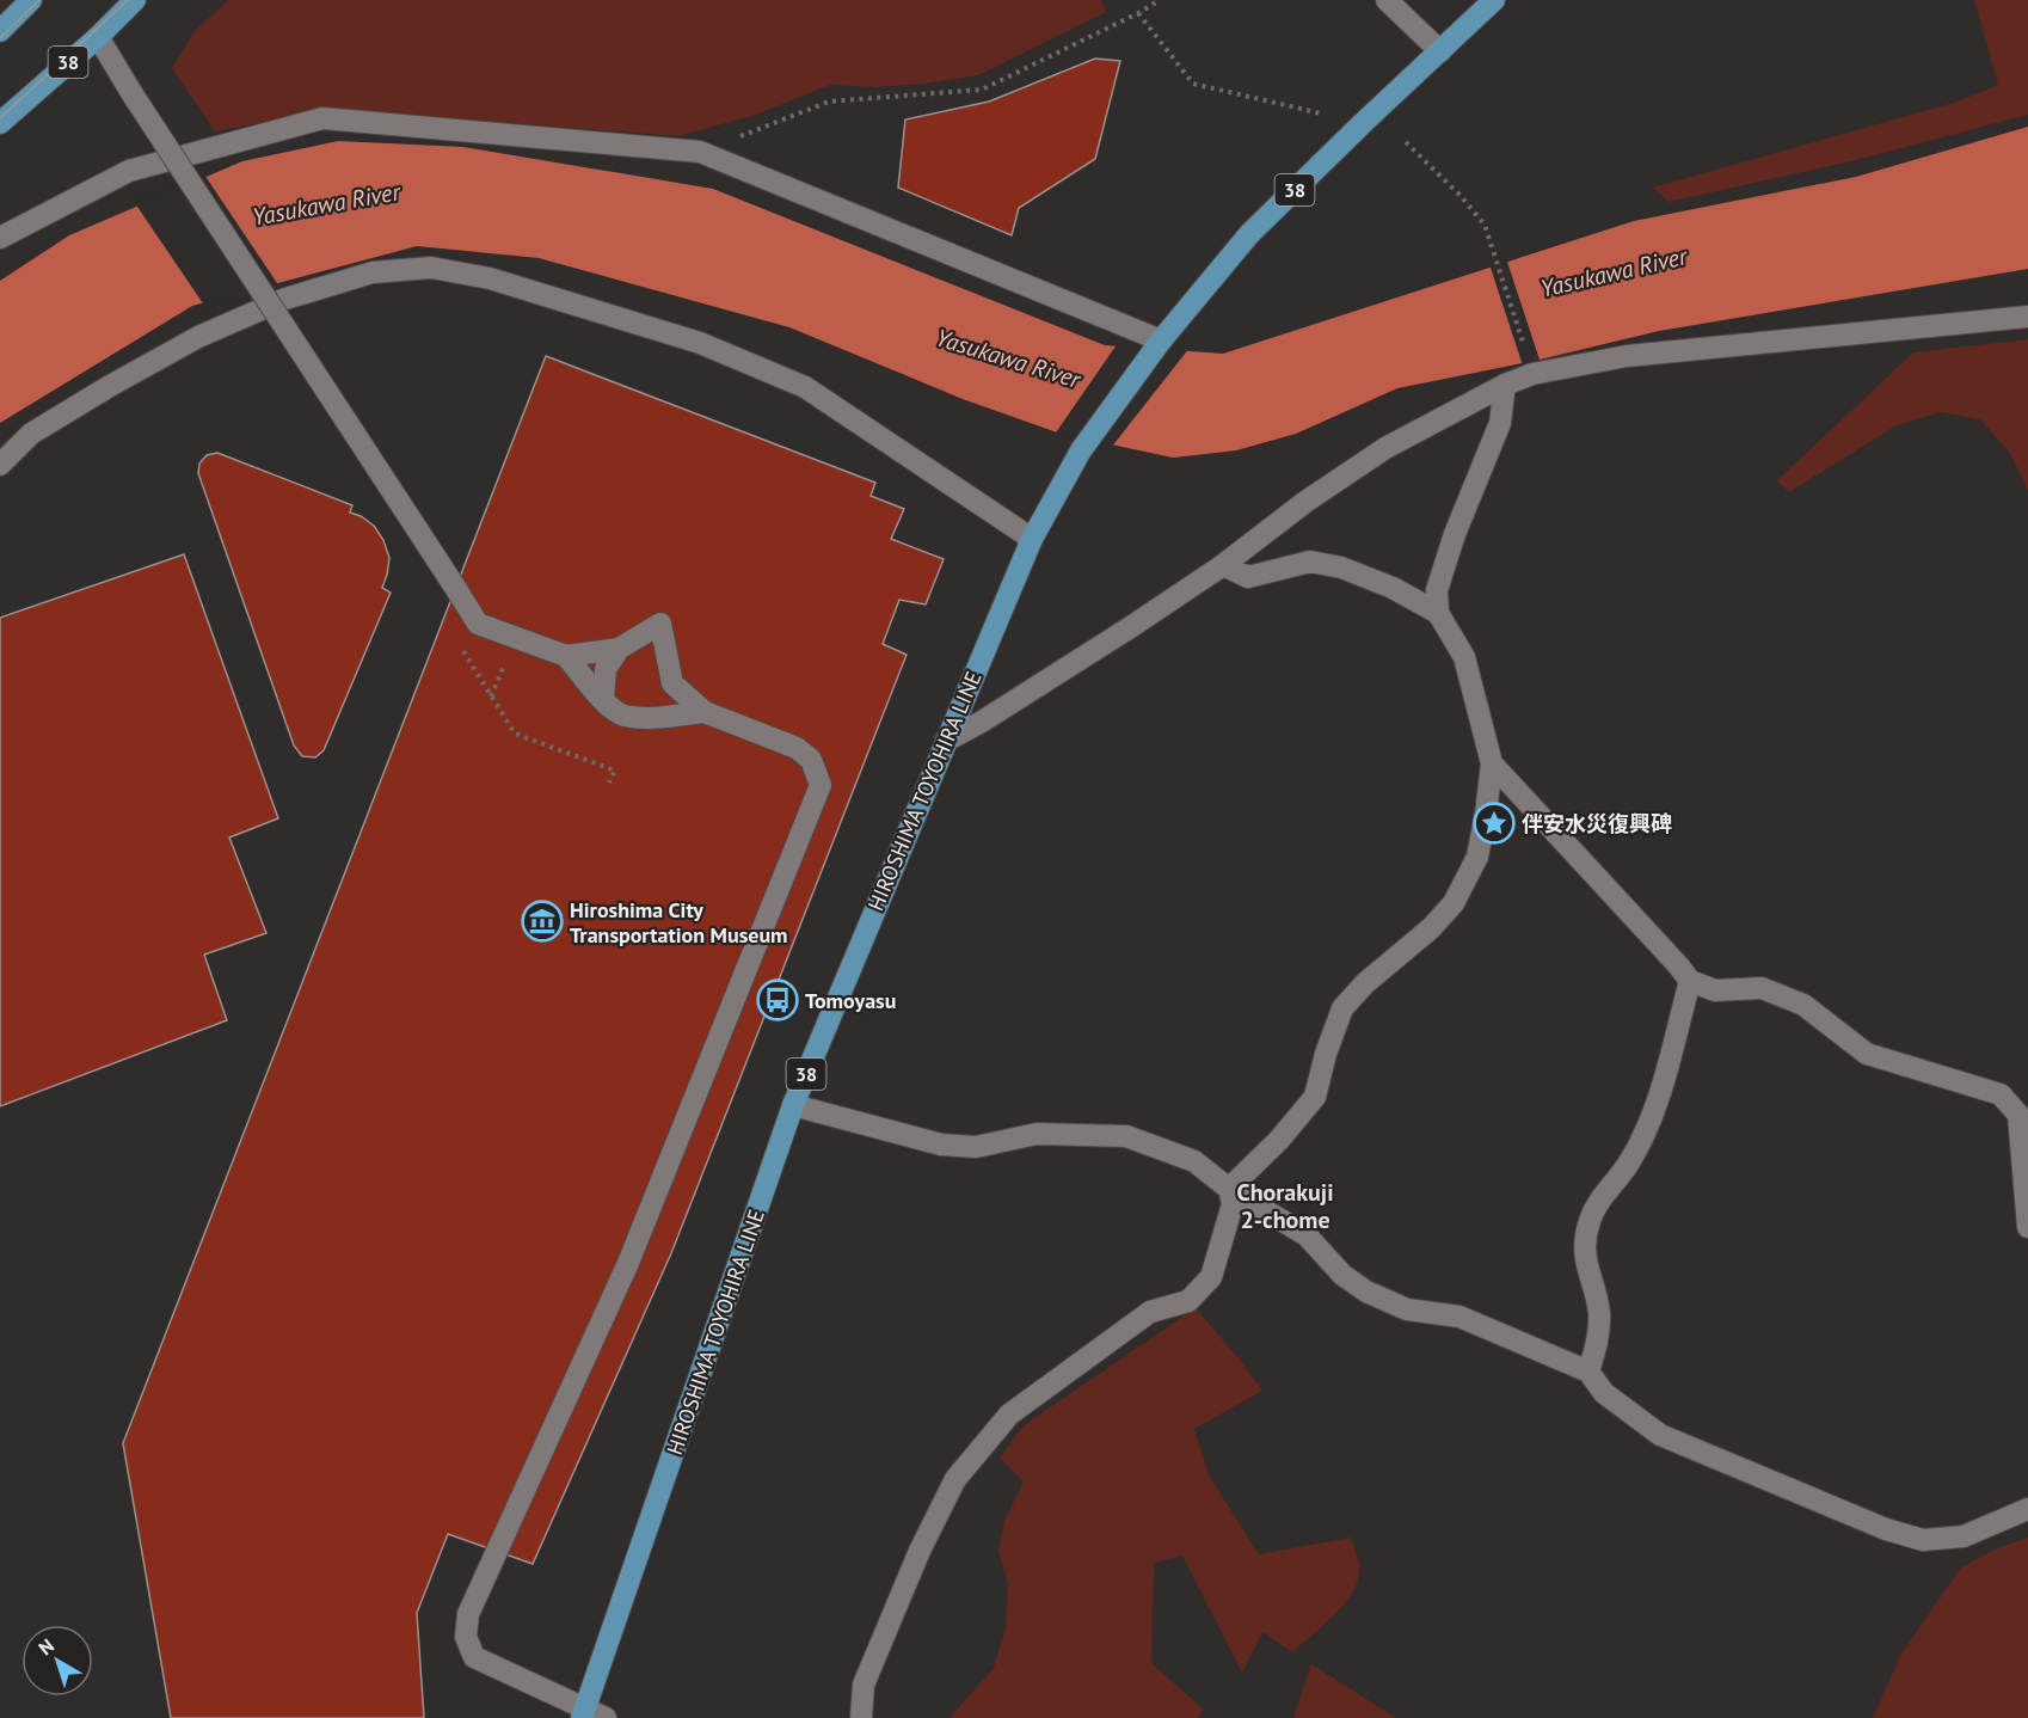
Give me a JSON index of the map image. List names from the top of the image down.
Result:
{
  "streets": {
    "main road": ["38", "HIROSHIMA TOYOHIRA LINE"]
  },
  "districts": ["Chorakuji 2-chome"],
  "water": ["Yasukawa River"],
  "places": {
    "place": ["伴安水災復興碑"],
    "museum": ["Hiroshima City Transportation Museum"],
    "bus stop": ["Tomoyasu"]
  },
  "north": "top left"
}
